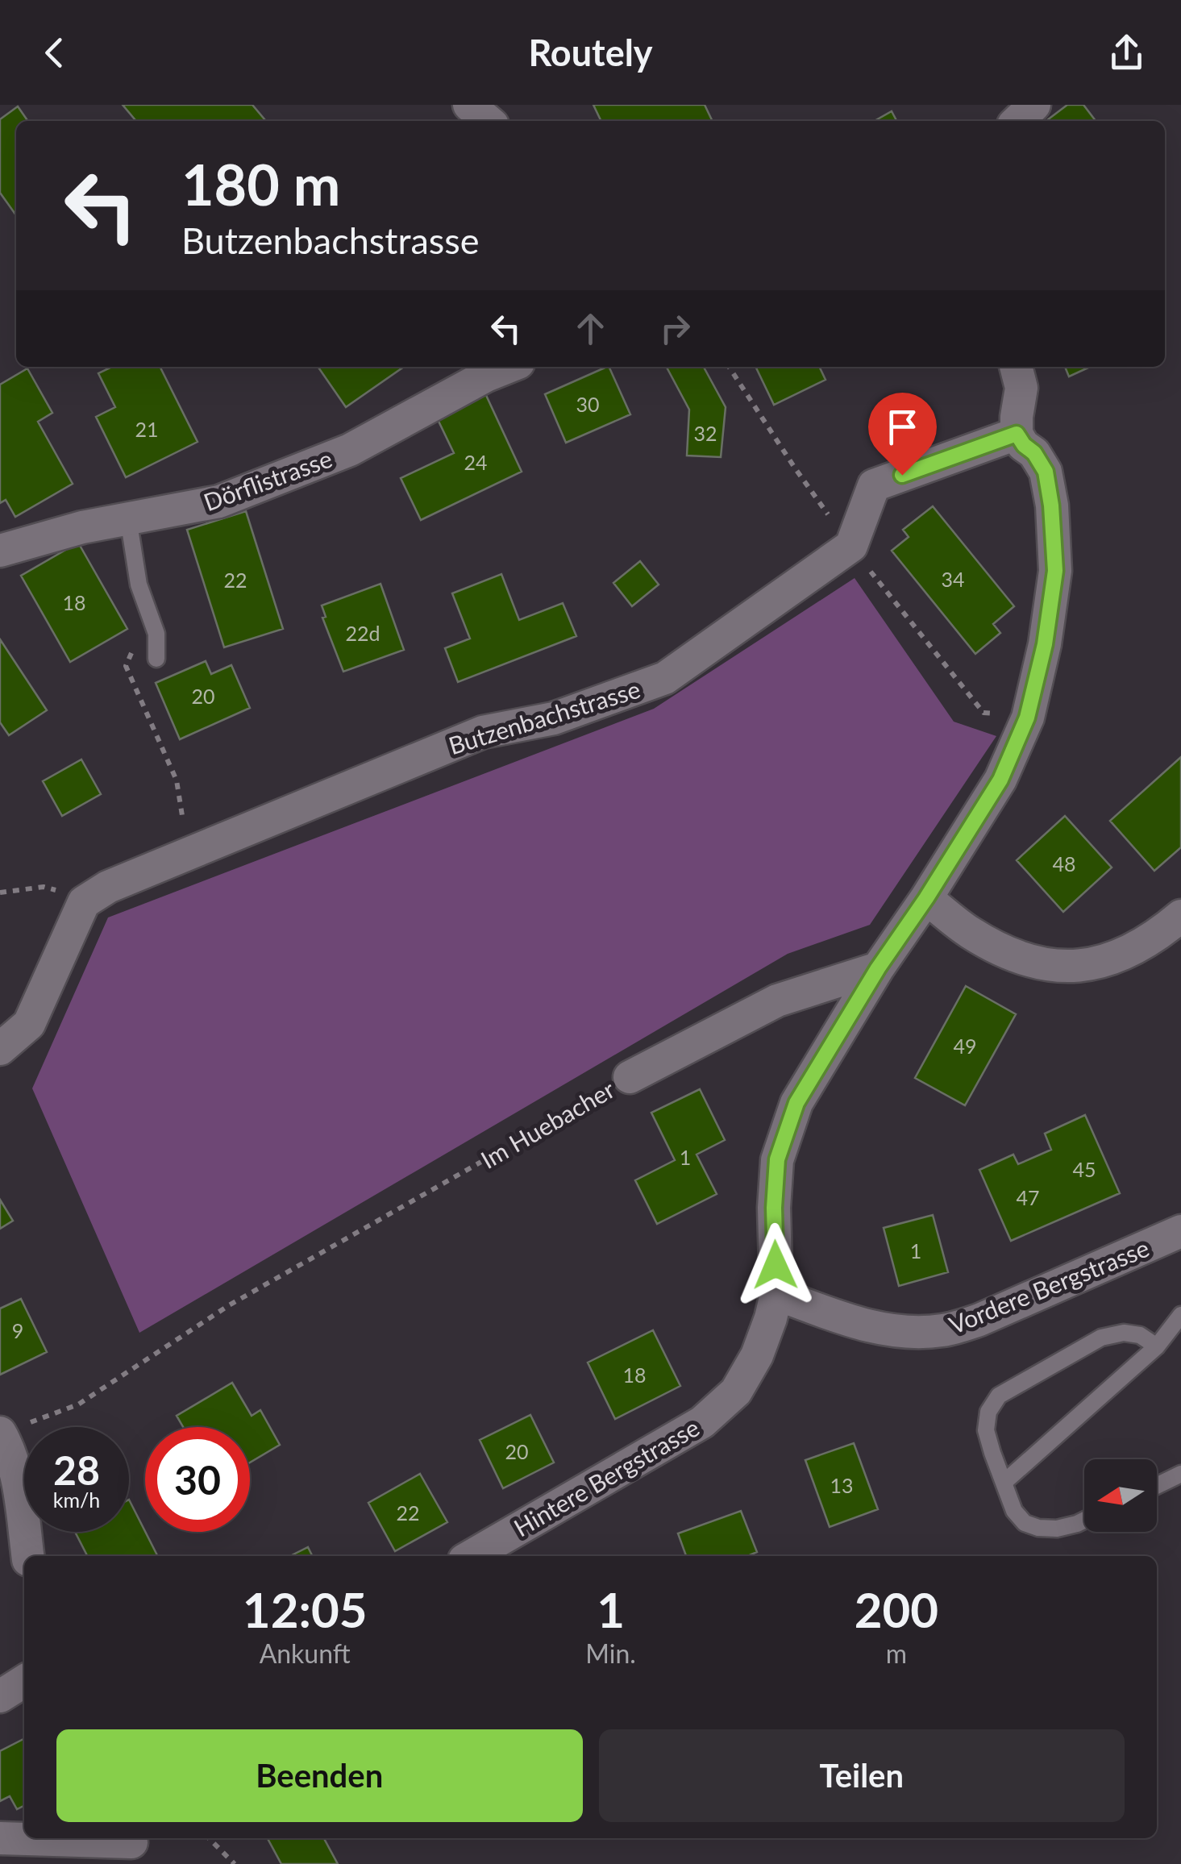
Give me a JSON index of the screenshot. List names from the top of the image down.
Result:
{
  "streets": {
    "street": [
      "Dörflistrasse",
      "Butzenbachstrasse",
      "Im Huebacher",
      "Vordere Bergstrasse",
      "Hintere Bergstrasse"
    ]
  },
  "crossings": [
    ["Butzenbachstrasse", "Hintere Bergstrasse"],
    ["Im Huebacher", "Hintere Bergstrasse"],
    ["Vordere Bergstrasse", "Hintere Bergstrasse"]
  ],
  "house_numbers": [
    "30",
    "21",
    "32",
    "24",
    "34",
    "22",
    "18",
    "22d",
    "20",
    "48",
    "49",
    "1",
    "45",
    "47",
    "1",
    "9",
    "18",
    "20",
    "13",
    "22"
  ],
  "north": "left",
  "page": {
    "header": "Routely",
    "turn": ["180 m", "Butzenbachstrasse"],
    "speed": "28 km/h",
    "limit": "30",
    "eta": [
      "12:05",
      "Ankunft",
      "1",
      "Min.",
      "200",
      "m"
    ],
    "buttons": ["Beenden", "Teilen"]
  }
}
